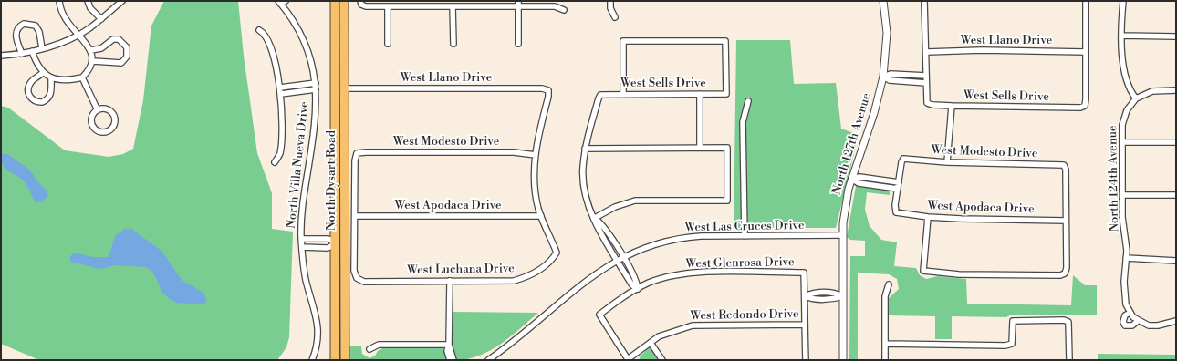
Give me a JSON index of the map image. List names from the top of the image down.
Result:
{
  "streets": {
    "main road": ["North Dysart Road"],
    "street": [
      "West Llano Drive",
      "West Sells Drive",
      "West Modesto Drive",
      "North 127th Avenue",
      "North Villa Nueva Drive",
      "North 124th Avenue",
      "West Apodaca Drive",
      "West Las Cruces Drive",
      "West Glenrosa Drive",
      "West Luchana Drive",
      "West Redondo Drive"
    ]
  },
  "crossings": [
    ["West Llano Drive", "West Sells Drive"],
    ["West Llano Drive", "West Modesto Drive"],
    ["West Llano Drive", "North Dysart Road"],
    ["West Modesto Drive", "West Apodaca Drive"],
    ["West Modesto Drive", "West Luchana Drive"],
    ["North 127th Avenue", "West Las Cruces Drive"],
    ["West Apodaca Drive", "West Luchana Drive"],
    ["West Glenrosa Drive", "West Redondo Drive"]
  ]
}
